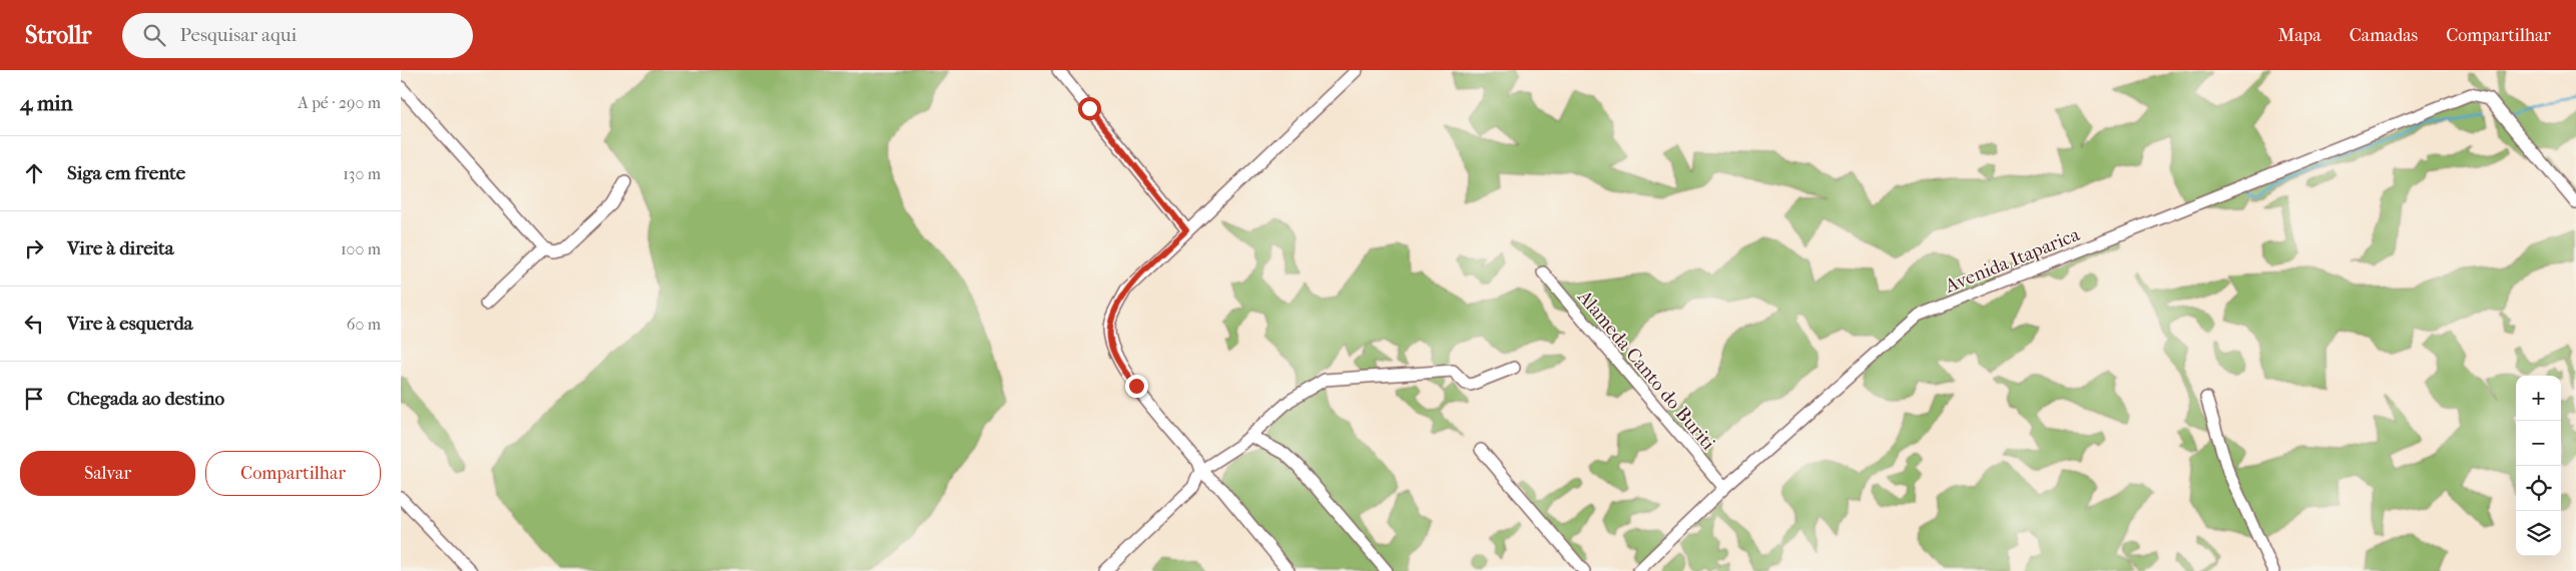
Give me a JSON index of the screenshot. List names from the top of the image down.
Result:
{
  "streets": {
    "street": ["Avenida Itaparica", "Alameda Canto do Buriti"]
  },
  "crossings": [
    ["Avenida Itaparica", "Alameda Canto do Buriti"]
  ],
  "page": {
    "header": "Strollr",
    "search": "Pesquisar aqui",
    "nav": ["Mapa", "Camadas", "Compartilhar"],
    "heading": ["4 min", "A pé · 290 m"],
    "list": [
      ["Siga em frente", "130 m"],
      ["Vire à direita", "100 m"],
      ["Vire à esquerda", "60 m"],
      "Chegada ao destino"
    ],
    "map_buttons": ["+", "−"],
    "buttons": ["Salvar", "Compartilhar"]
  }
}
